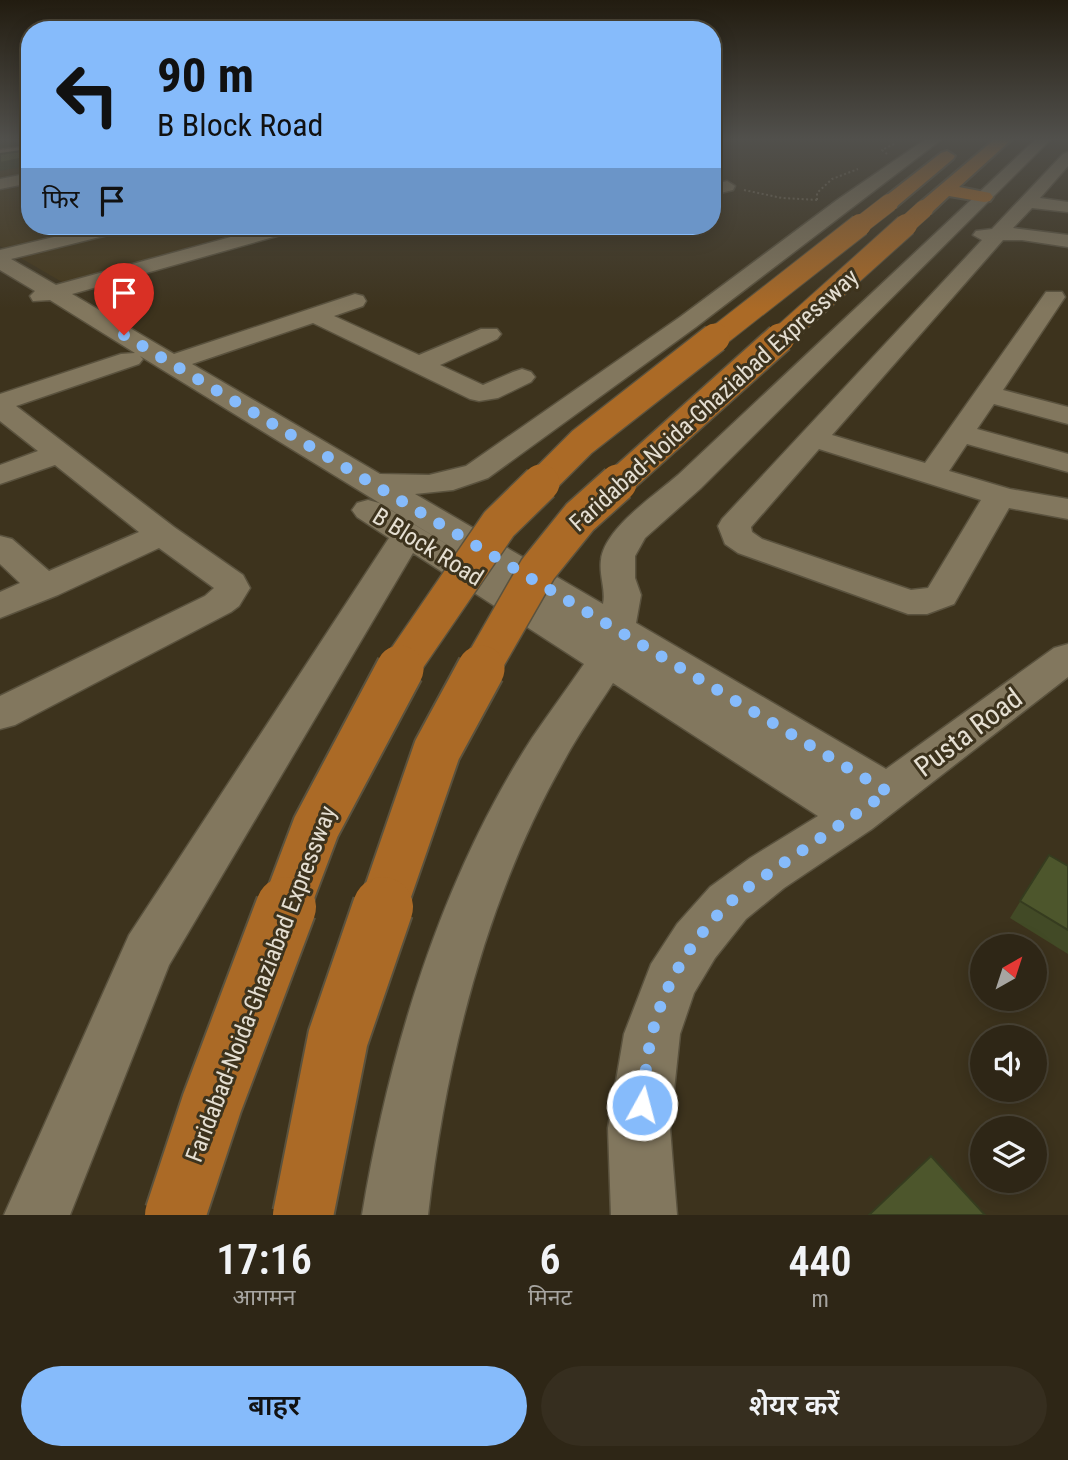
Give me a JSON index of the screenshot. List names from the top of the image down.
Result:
{
  "streets": {
    "main road": ["Faridabad-Noida-Ghaziabad Expressway"],
    "street": ["B Block Road", "Pusta Road"]
  },
  "crossings": [
    ["B Block Road", "Pusta Road"]
  ],
  "north": "top right",
  "page": {
    "turn": ["90 m", "B Block Road"],
    "then": "फिर",
    "eta": [
      "17:16",
      "आगमन",
      "6",
      "मिनट",
      "440",
      "m"
    ],
    "buttons": ["बाहर", "शेयर करें"]
  }
}
